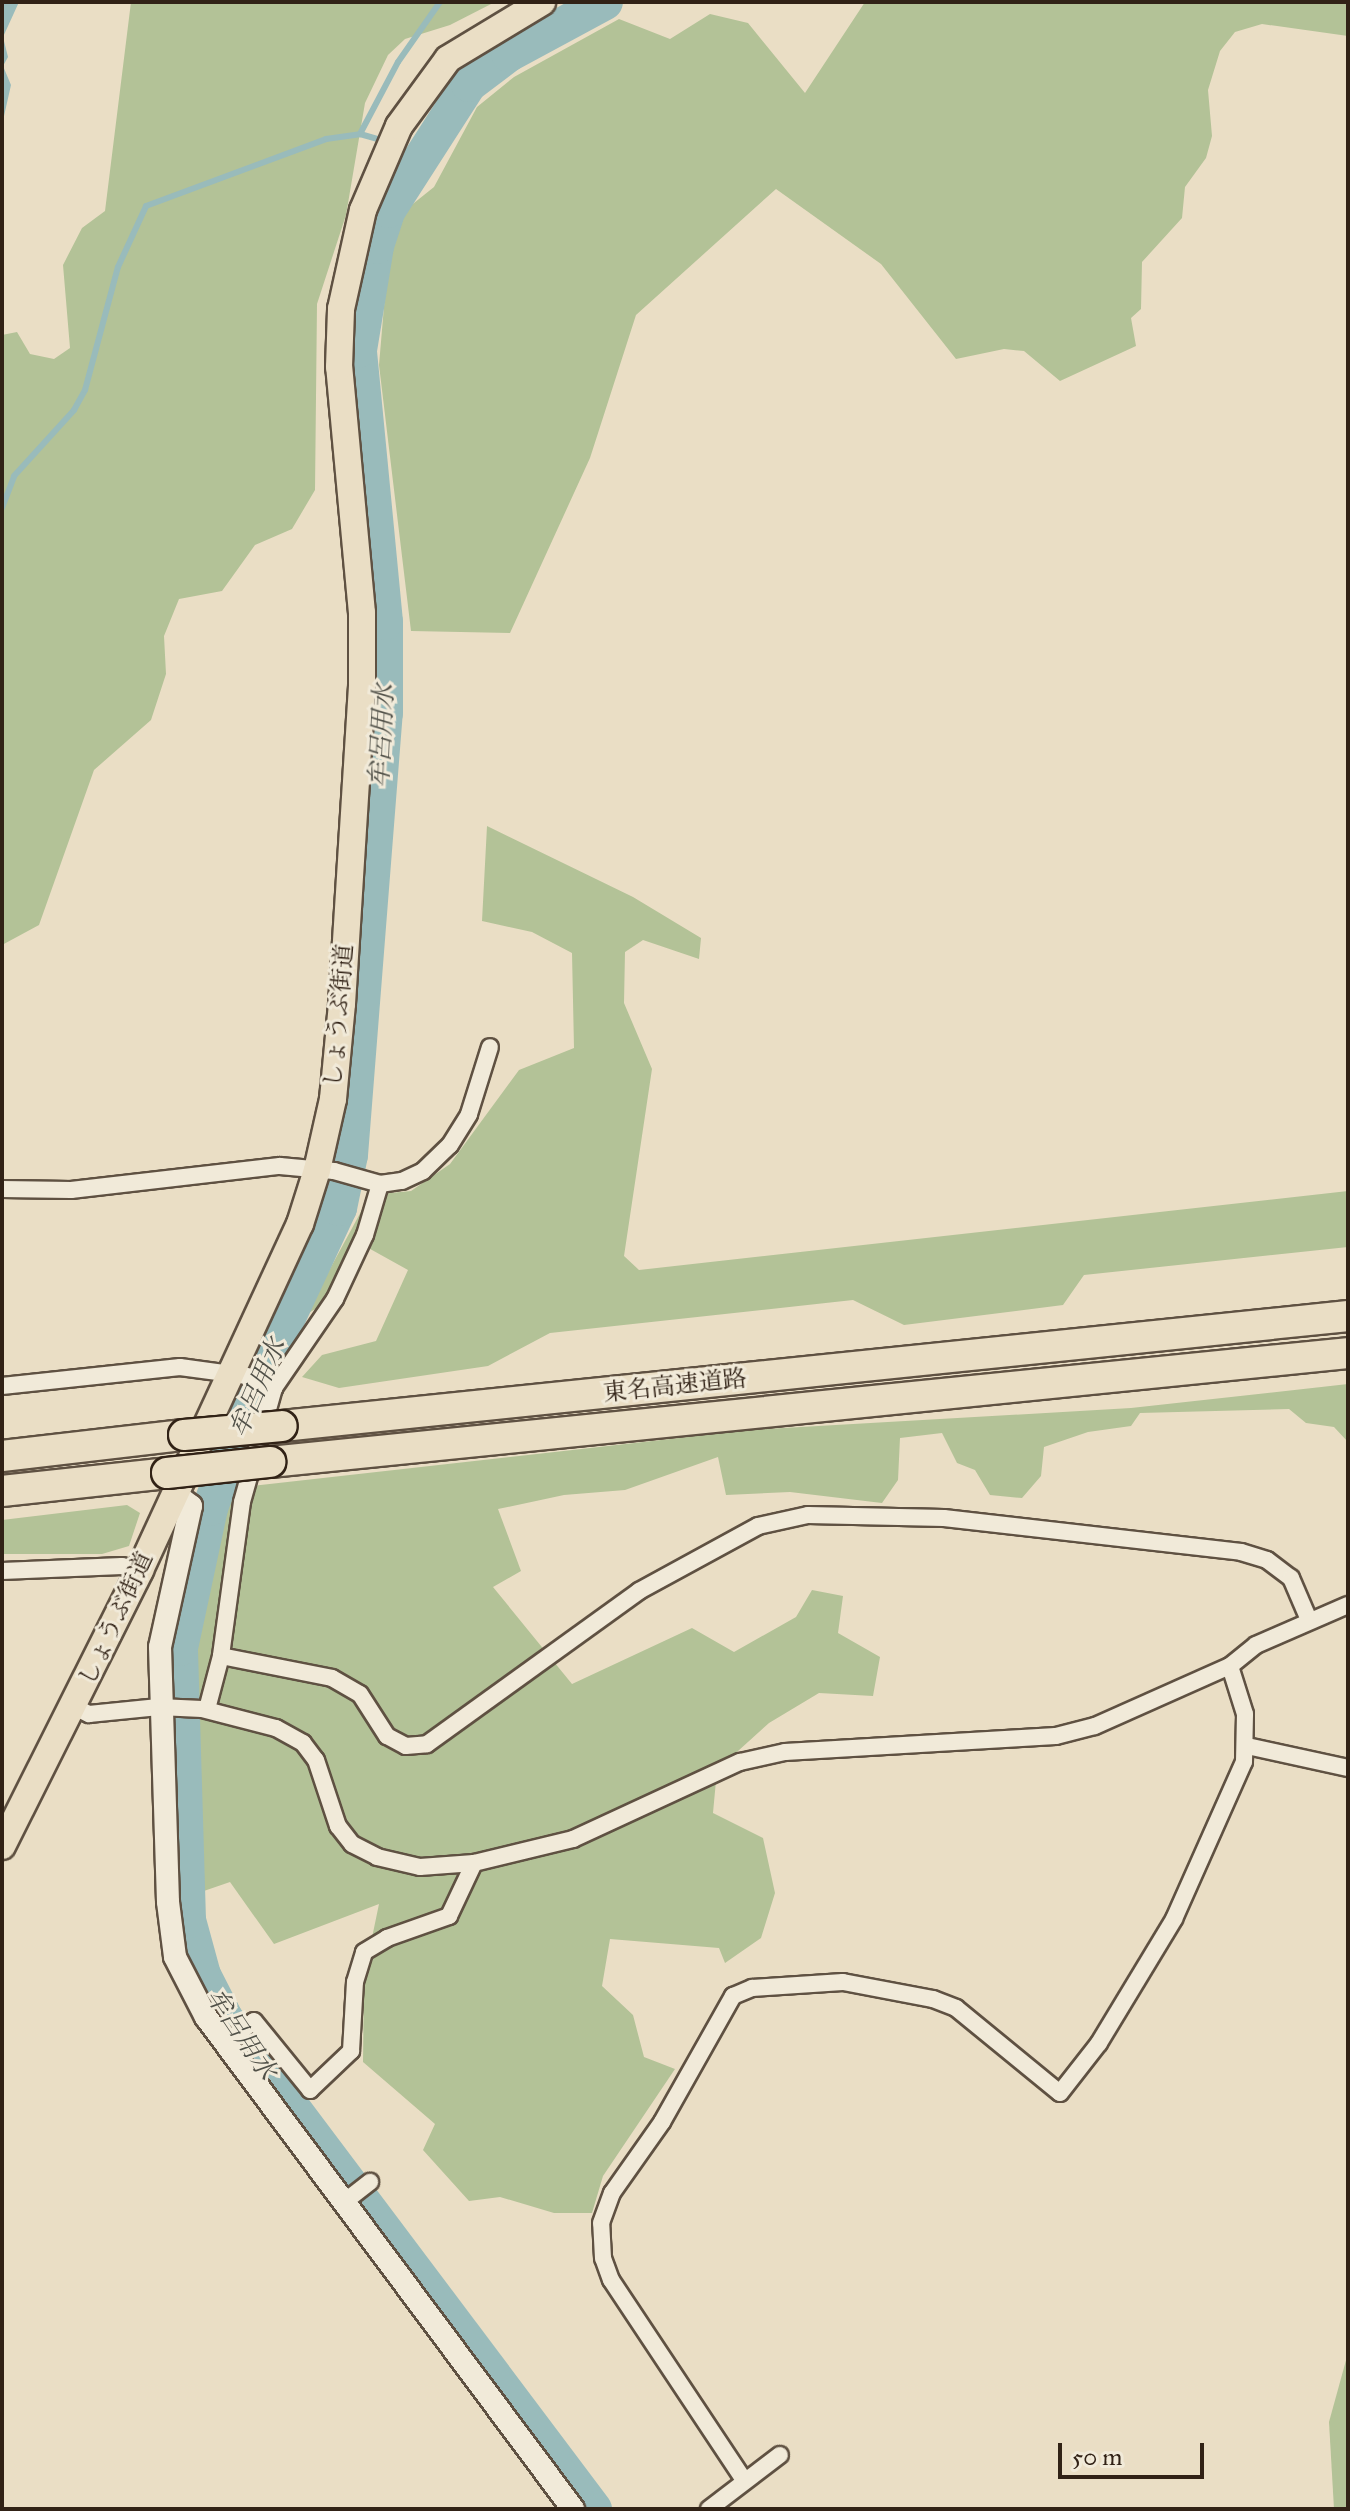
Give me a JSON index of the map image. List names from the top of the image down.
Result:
{
  "streets": {
    "highway": ["東名高速道路"],
    "main road": ["しょうぶ街道"]
  },
  "crossings": [
    ["しょうぶ街道", "東名高速道路"]
  ],
  "water": ["牟呂用水"],
  "scale_bar": "50 m"
}
